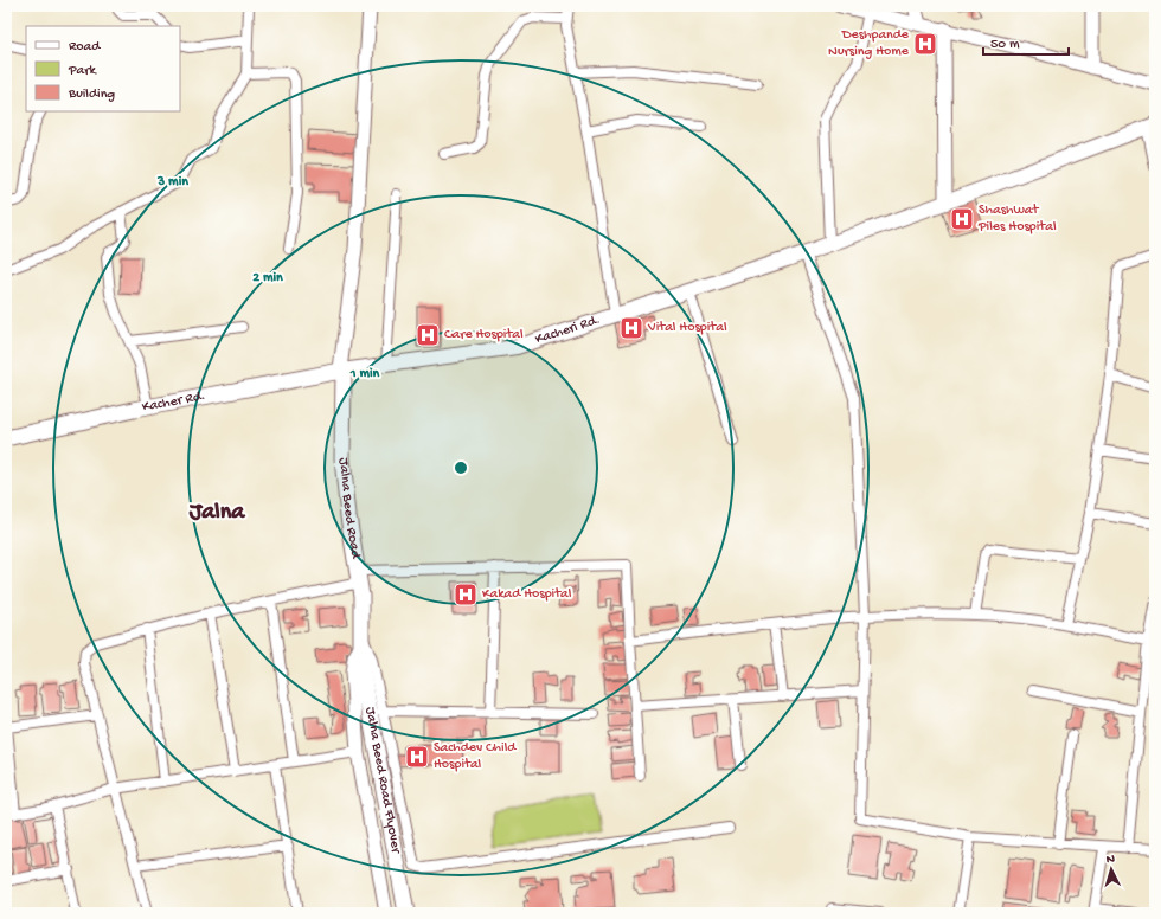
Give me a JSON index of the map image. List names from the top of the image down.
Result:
{
  "streets": {
    "main road": [
      "Kacheri Rd.",
      "Kacher Rd.",
      "Jalna Beed Road",
      "Jalna Beed Road Flyover"
    ]
  },
  "crossings": [
    ["Kacheri Rd.", "Kacher Rd."],
    ["Kacheri Rd.", "Jalna Beed Road"],
    ["Kacher Rd.", "Jalna Beed Road"],
    ["Jalna Beed Road", "Jalna Beed Road Flyover"]
  ],
  "districts": ["Jalna"],
  "places": {
    "hospital": [
      "Deshpande Nursing Home",
      "Shashwat Piles Hospital",
      "Vital Hospital",
      "Care Hospital",
      "Kakad Hospital",
      "Sachdev Child Hospital"
    ]
  },
  "legend": ["Road", "Park", "Building"],
  "scale_bar": "50 m",
  "north": "top",
  "rings": ["3 min", "2 min", "1 min"]
}
